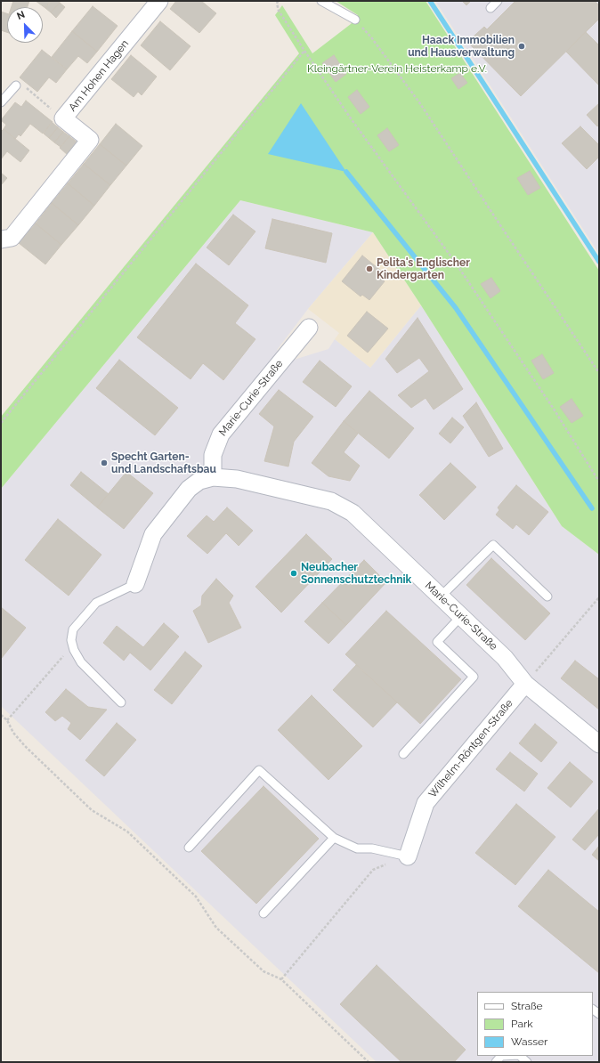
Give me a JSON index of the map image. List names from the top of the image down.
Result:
{
  "streets": {
    "street": ["Am Hohen Hagen", "Marie-Curie-Straße", "Wilhelm-Röntgen-Straße"]
  },
  "crossings": [
    ["Marie-Curie-Straße", "Wilhelm-Röntgen-Straße"]
  ],
  "parks": ["Kleingärtner-Verein Heisterkamp e.V."],
  "places": [
    "Haack Immobilien und Hausverwaltung",
    "Pelita's Englischer Kindergarten",
    "Specht Garten- und Landschaftsbau",
    "Neubacher Sonnenschutztechnik"
  ],
  "legend": ["Straße", "Park", "Wasser"],
  "north": "top left"
}
